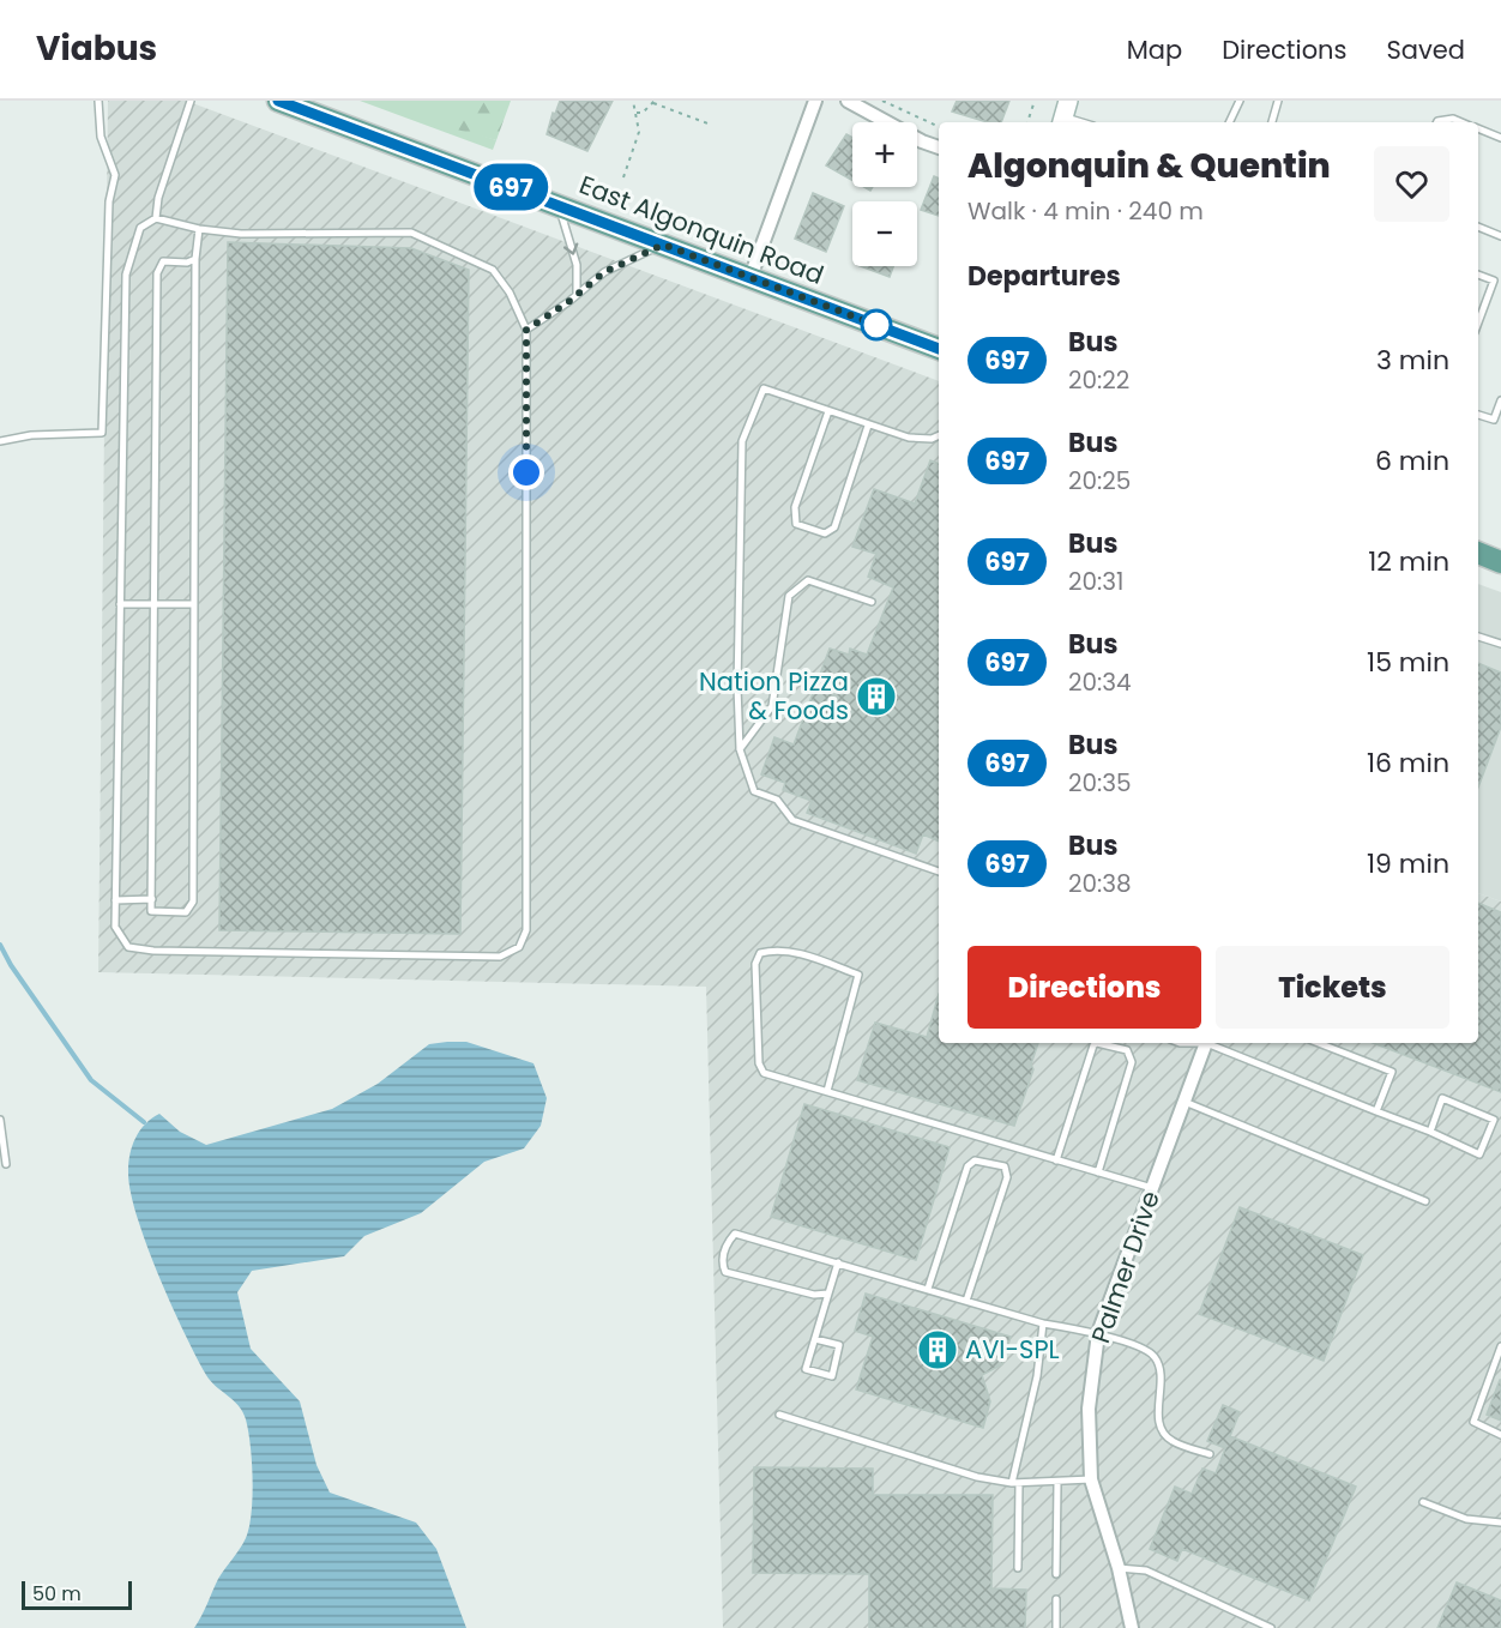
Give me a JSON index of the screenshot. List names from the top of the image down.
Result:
{
  "streets": {
    "main road": ["East Algonquin Road"],
    "street": ["Palmer Drive"]
  },
  "places": {
    "building": ["Nation Pizza & Foods", "AVI-SPL"]
  },
  "lines": ["bus line 697"],
  "scale_bar": "50 m",
  "page": {
    "header": "Viabus",
    "nav": ["Map", "Directions", "Saved"],
    "on_map": "697",
    "map_buttons": ["+", "−"],
    "heading": [
      ["Algonquin & Quentin", "Walk · 4 min · 240 m"],
      "Departures"
    ],
    "list": [
      {
        "mark": "697",
        "name": "Bus",
        "note": "20:22",
        "value": "3 min"
      },
      {
        "mark": "697",
        "name": "Bus",
        "note": "20:25",
        "value": "6 min"
      },
      {
        "mark": "697",
        "name": "Bus",
        "note": "20:31",
        "value": "12 min"
      },
      {
        "mark": "697",
        "name": "Bus",
        "note": "20:34",
        "value": "15 min"
      },
      {
        "mark": "697",
        "name": "Bus",
        "note": "20:35",
        "value": "16 min"
      },
      {
        "mark": "697",
        "name": "Bus",
        "note": "20:38",
        "value": "19 min"
      }
    ],
    "buttons": ["Directions", "Tickets"],
    "scale": "50 m"
  }
}
